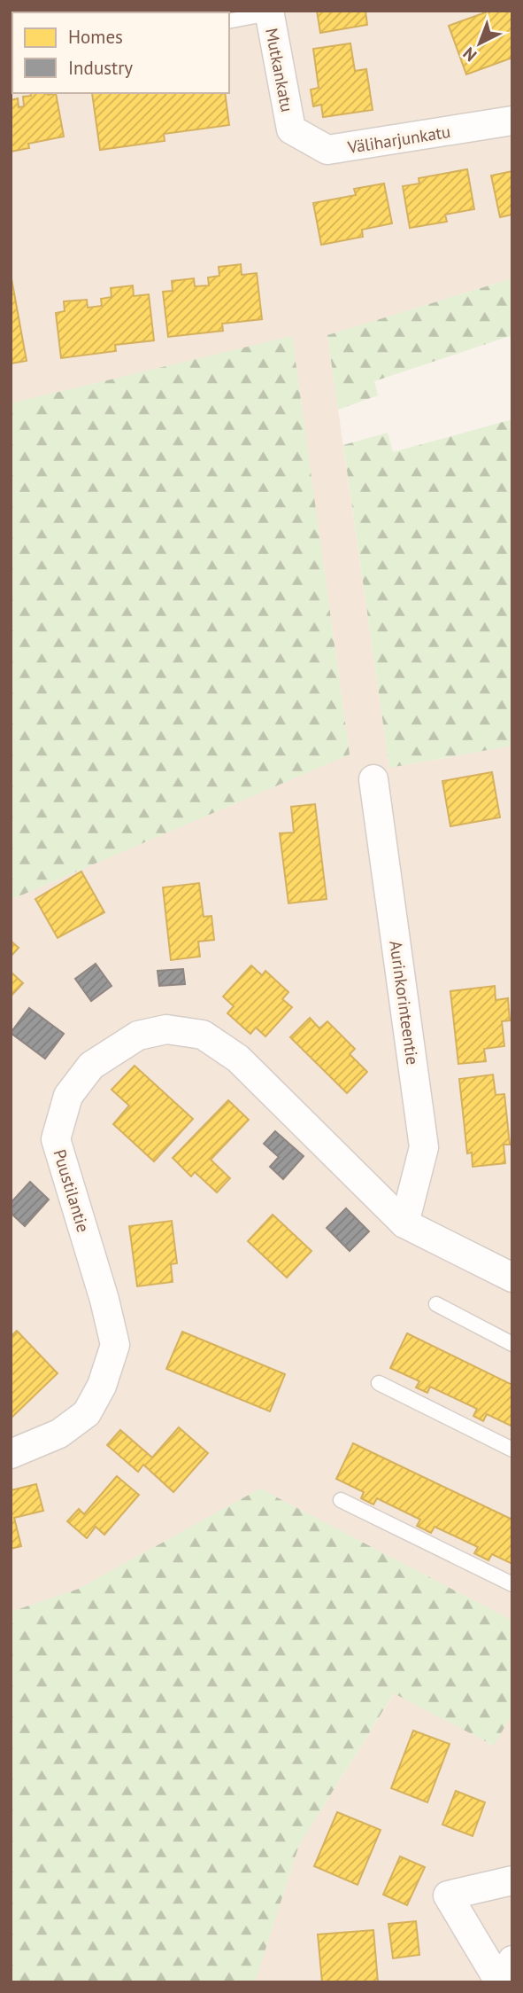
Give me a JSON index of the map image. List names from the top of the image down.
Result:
{
  "streets": {
    "street": [
      "Mutkankatu",
      "Väliharjunkatu",
      "Aurinkorinteentie",
      "Puustilantie"
    ]
  },
  "crossings": [
    ["Mutkankatu", "Väliharjunkatu"],
    ["Aurinkorinteentie", "Puustilantie"]
  ],
  "legend": ["Homes", "Industry"],
  "north": "bottom left"
}
